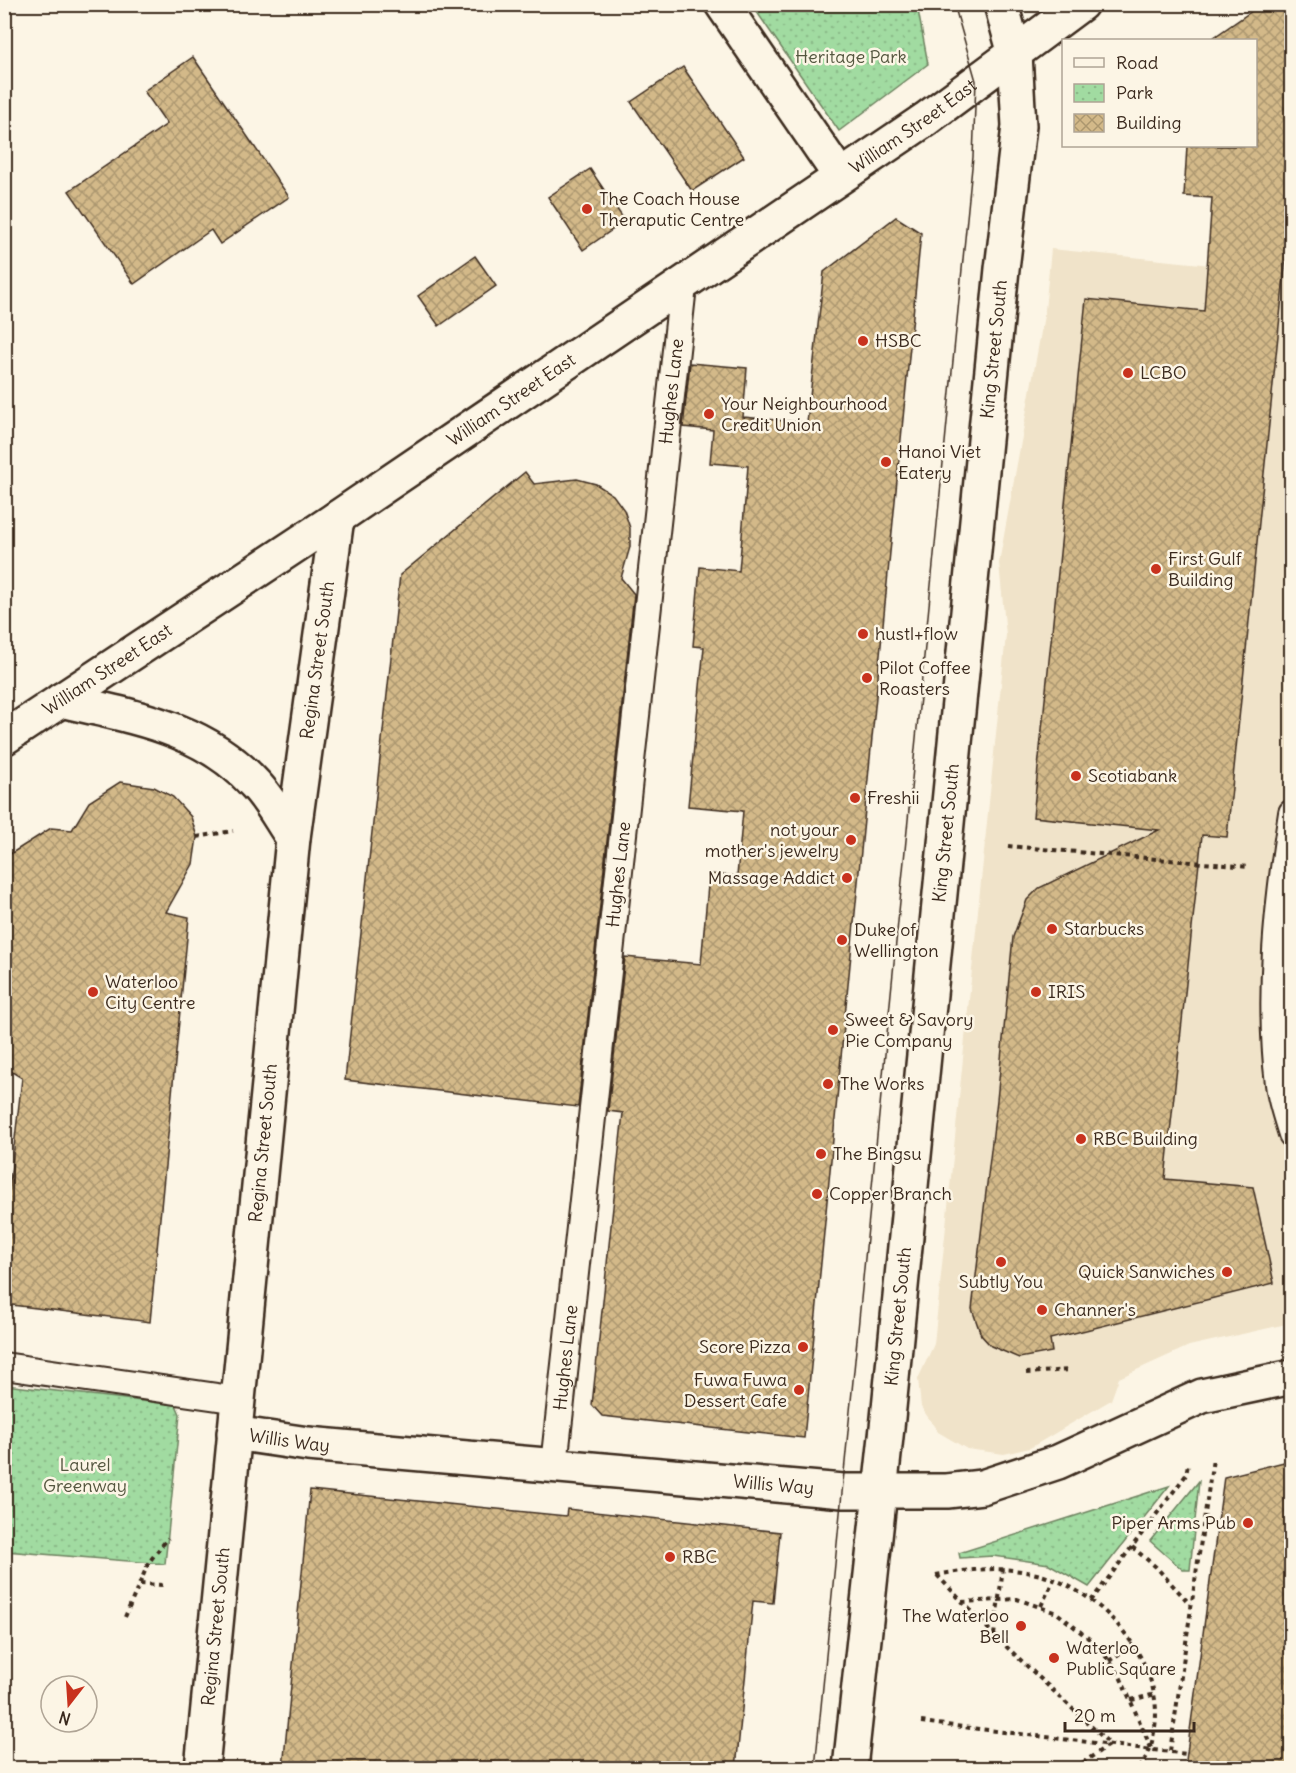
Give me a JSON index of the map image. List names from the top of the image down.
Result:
{
  "streets": {
    "street": [
      "William Street East",
      "King Street South",
      "Regina Street South",
      "Willis Way"
    ],
    "lane": ["Hughes Lane"]
  },
  "crossings": [
    ["William Street East", "King Street South"],
    ["William Street East", "Hughes Lane"],
    ["William Street East", "Regina Street South"],
    ["King Street South", "Willis Way"],
    ["Hughes Lane", "Willis Way"],
    ["Regina Street South", "Willis Way"]
  ],
  "parks": ["Heritage Park", "Laurel Greenway"],
  "places": [
    "The Coach House Theraputic Centre",
    "HSBC",
    "LCBO",
    "Your Neighbourhood Credit Union",
    "Hanoi Viet Eatery",
    "First Gulf Building",
    "hustl+flow",
    "Pilot Coffee Roasters",
    "Scotiabank",
    "Freshii",
    "not your mother's jewelry",
    "Massage Addict",
    "Starbucks",
    "Duke of Wellington",
    "Waterloo City Centre",
    "IRIS",
    "Sweet & Savory Pie Company",
    "The Works",
    "RBC Building",
    "The Bingsu",
    "Copper Branch",
    "Subtly You",
    "Quick Sanwiches",
    "Channer's",
    "Score Pizza",
    "Fuwa Fuwa Dessert Cafe",
    "Piper Arms Pub",
    "RBC",
    "The Waterloo Bell",
    "Waterloo Public Square"
  ],
  "legend": ["Road", "Park", "Building"],
  "scale_bar": "20 m",
  "north": "bottom"
}
